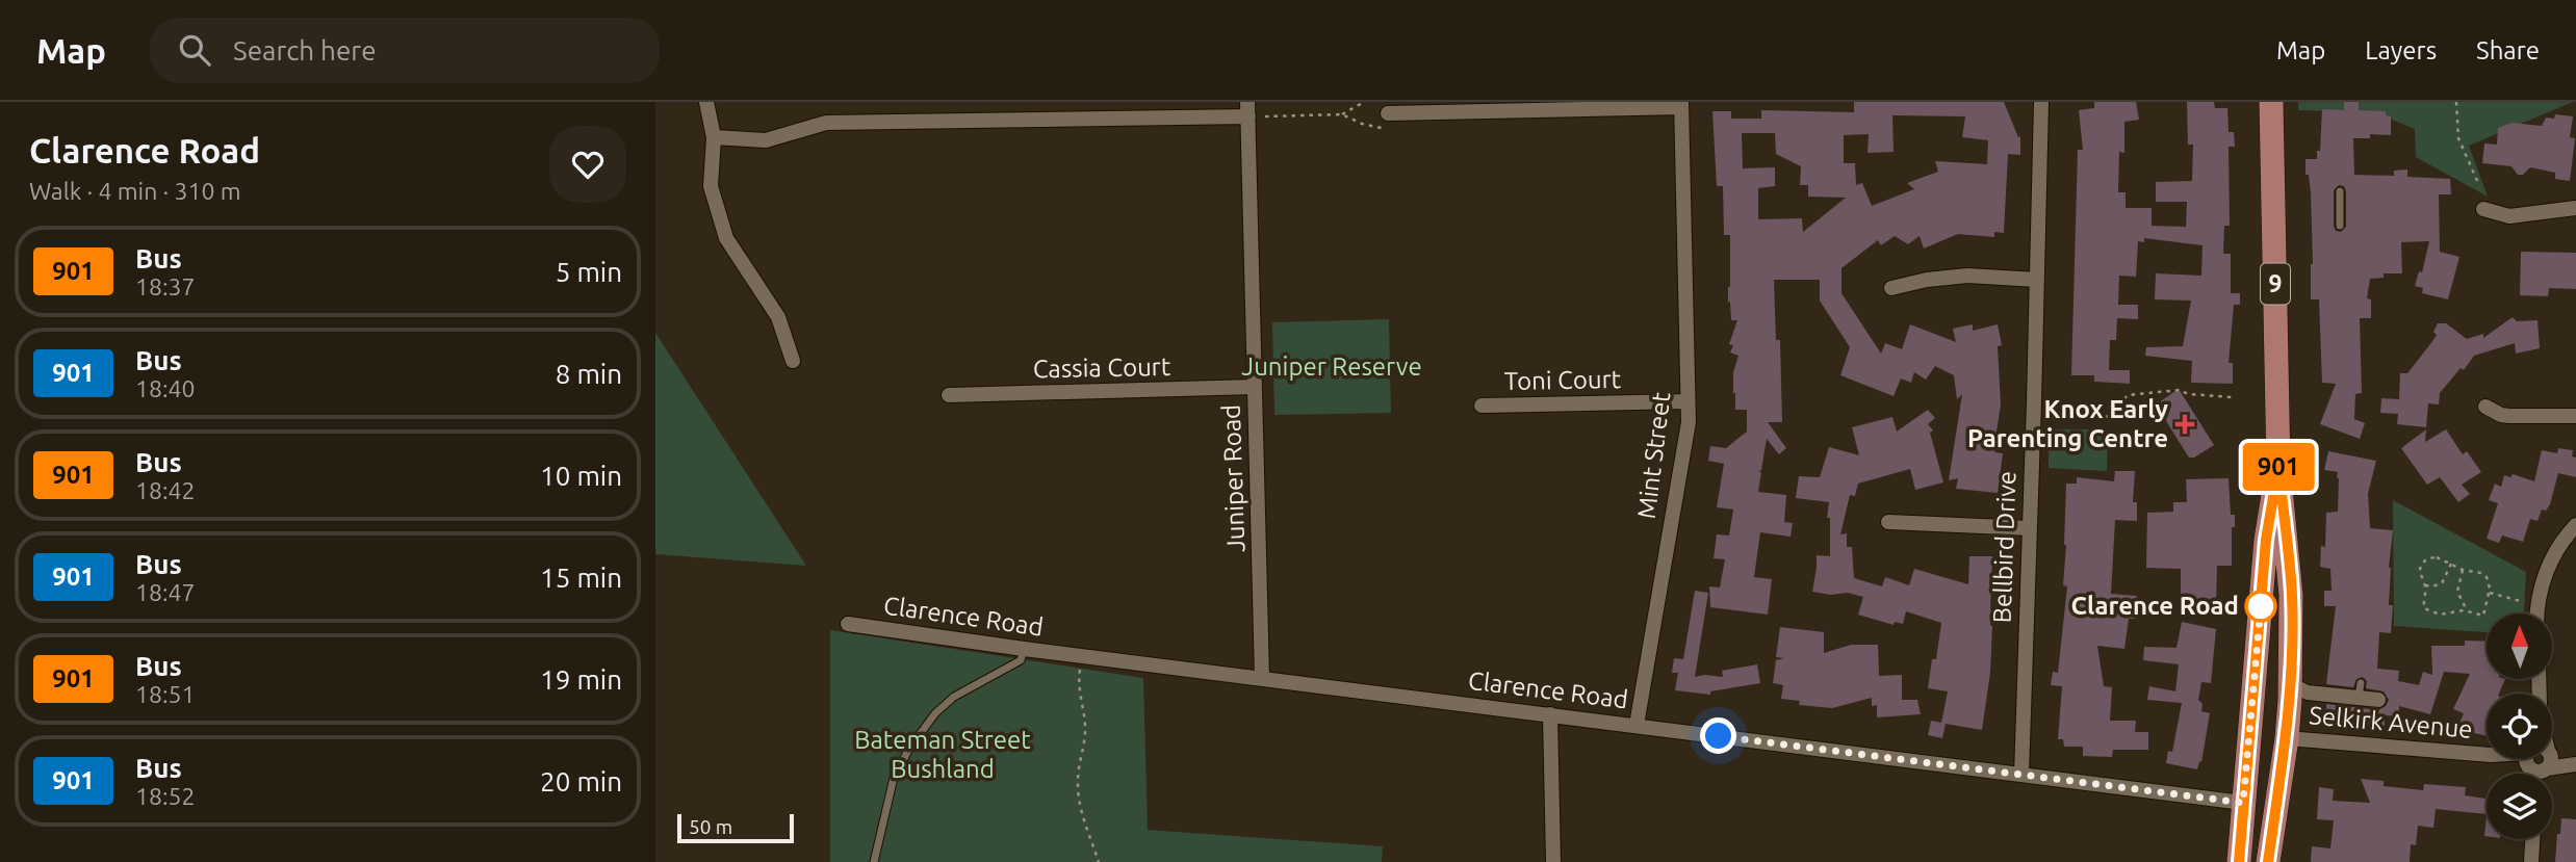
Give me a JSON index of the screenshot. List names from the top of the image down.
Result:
{
  "streets": {
    "main road": ["9"],
    "street": [
      "Cassia Court",
      "Toni Court",
      "Mint Street",
      "Juniper Road",
      "Bellbird Drive",
      "Clarence Road",
      "Selkirk Avenue"
    ]
  },
  "crossings": [
    ["9", "Clarence Road"],
    ["9", "Selkirk Avenue"],
    ["Cassia Court", "Juniper Road"],
    ["Toni Court", "Mint Street"],
    ["Mint Street", "Clarence Road"],
    ["Juniper Road", "Clarence Road"],
    ["Bellbird Drive", "Clarence Road"]
  ],
  "parks": ["Juniper Reserve", "Bateman Street Bushland"],
  "places": {
    "health": ["Knox Early Parenting Centre"],
    "other": ["Clarence Road"]
  },
  "lines": ["bus line 901"],
  "scale_bar": "50 m",
  "north": "top",
  "page": {
    "header": "Map",
    "search": "Search here",
    "nav": ["Map", "Layers", "Share"],
    "heading": ["Clarence Road", "Walk · 4 min · 310 m"],
    "on_map": "901",
    "list": [
      {
        "mark": "901",
        "name": "Bus",
        "note": "18:37",
        "value": "5 min"
      },
      {
        "mark": "901",
        "name": "Bus",
        "note": "18:40",
        "value": "8 min"
      },
      {
        "mark": "901",
        "name": "Bus",
        "note": "18:42",
        "value": "10 min"
      },
      {
        "mark": "901",
        "name": "Bus",
        "note": "18:47",
        "value": "15 min"
      },
      {
        "mark": "901",
        "name": "Bus",
        "note": "18:51",
        "value": "19 min"
      },
      {
        "mark": "901",
        "name": "Bus",
        "note": "18:52",
        "value": "20 min"
      }
    ],
    "scale": "50 m"
  }
}
